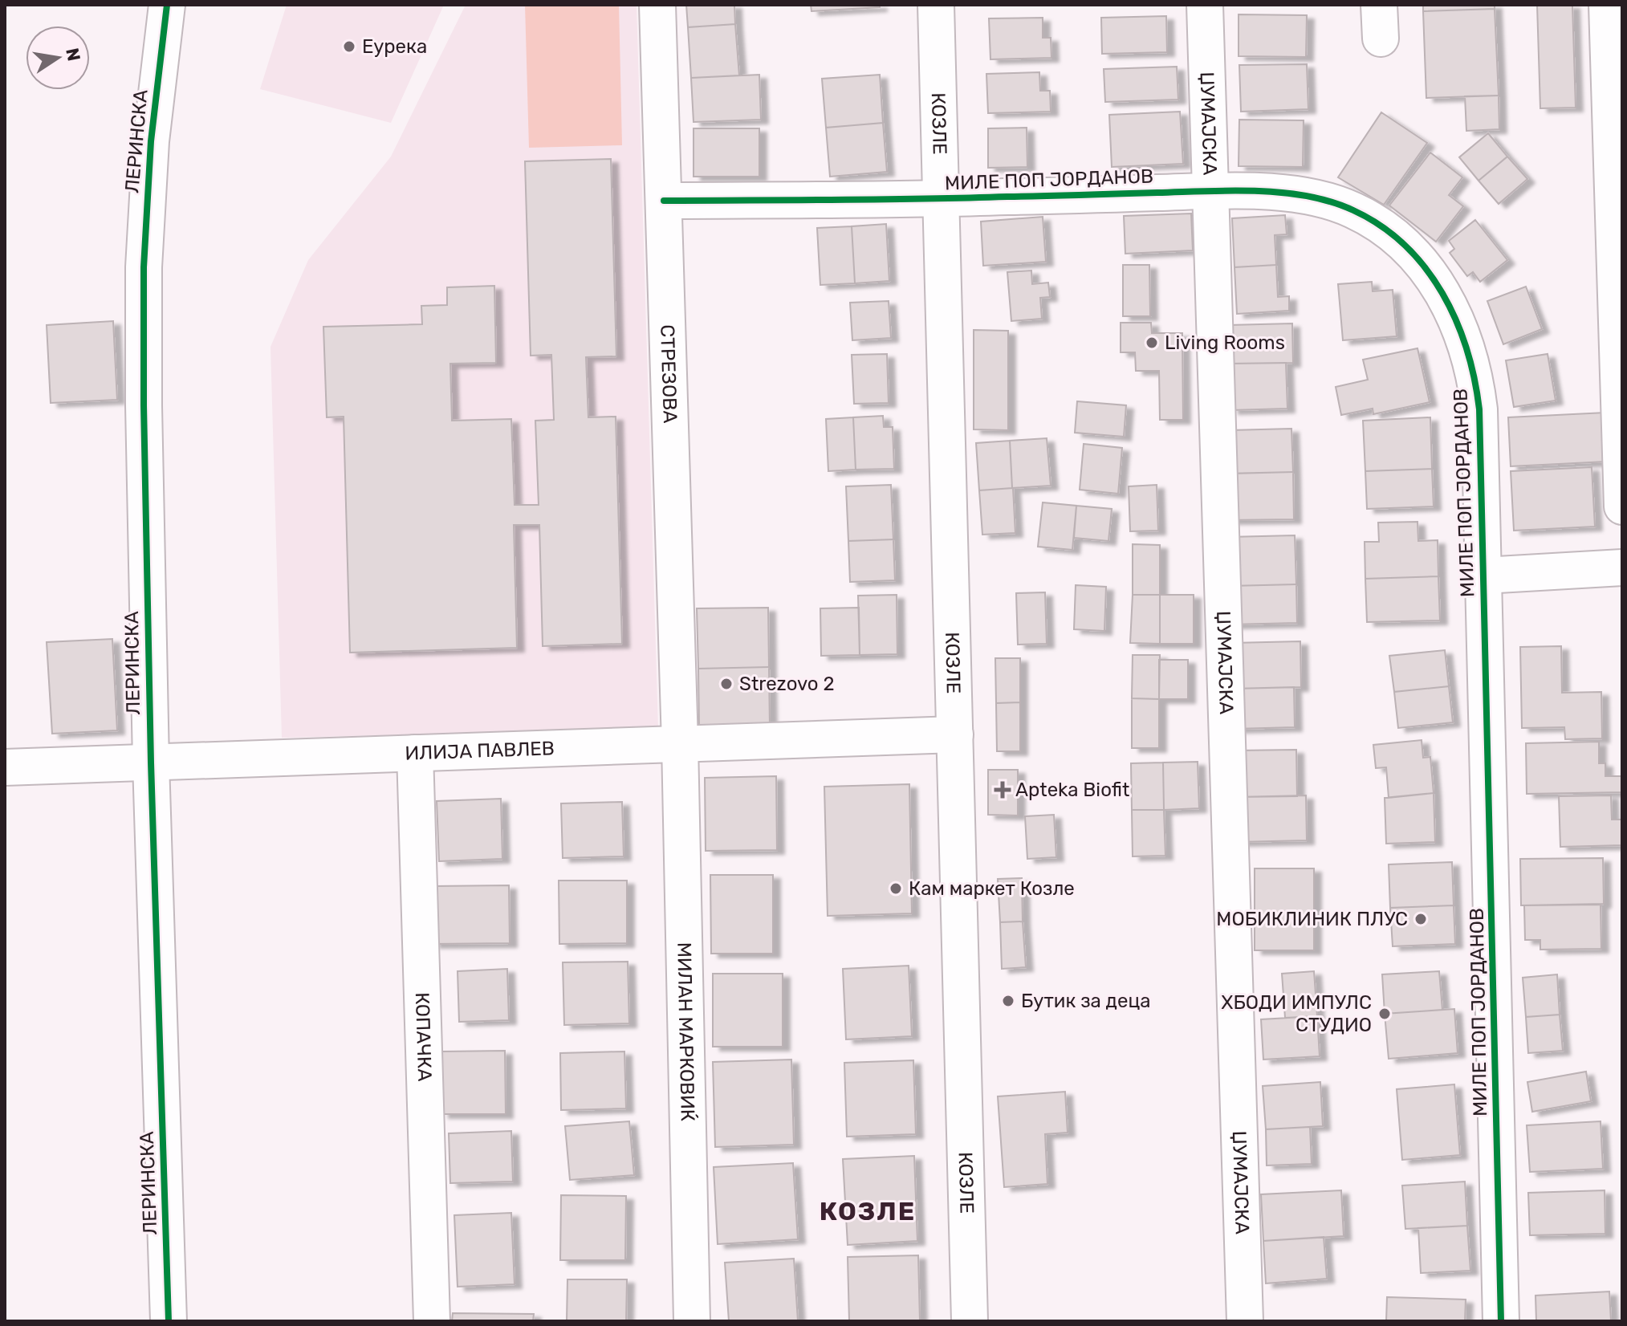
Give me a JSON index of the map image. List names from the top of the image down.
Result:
{
  "streets": {
    "street": [
      "КОЗЛЕ",
      "ЏУМАЈСКА",
      "ЛЕРИНСКА",
      "МИЛЕ ПОП ЈОРДАНОВ",
      "СТРЕЗОВА",
      "ИЛИЈА ПАВЛЕВ",
      "МИЛАН МАРКОВИЌ",
      "КОПАЧКА"
    ]
  },
  "crossings": [
    ["КОЗЛЕ", "МИЛЕ ПОП ЈОРДАНОВ"],
    ["КОЗЛЕ", "ИЛИЈА ПАВЛЕВ"],
    ["ЏУМАЈСКА", "МИЛЕ ПОП ЈОРДАНОВ"],
    ["ЛЕРИНСКА", "ИЛИЈА ПАВЛЕВ"],
    ["МИЛЕ ПОП ЈОРДАНОВ", "СТРЕЗОВА"],
    ["СТРЕЗОВА", "ИЛИЈА ПАВЛЕВ"],
    ["СТРЕЗОВА", "МИЛАН МАРКОВИЌ"],
    ["ИЛИЈА ПАВЛЕВ", "МИЛАН МАРКОВИЌ"],
    ["ИЛИЈА ПАВЛЕВ", "КОПАЧКА"]
  ],
  "districts": ["КОЗЛЕ"],
  "places": {
    "other": [
      "Еурека",
      "Living Rooms",
      "Strezovo 2",
      "Кам маркет Козле",
      "МОБИКЛИНИК ПЛУС",
      "Бутик за деца",
      "ХБОДИ ИМПУЛС СТУДИО"
    ],
    "health": ["Apteka Biofit"]
  },
  "north": "right"
}
